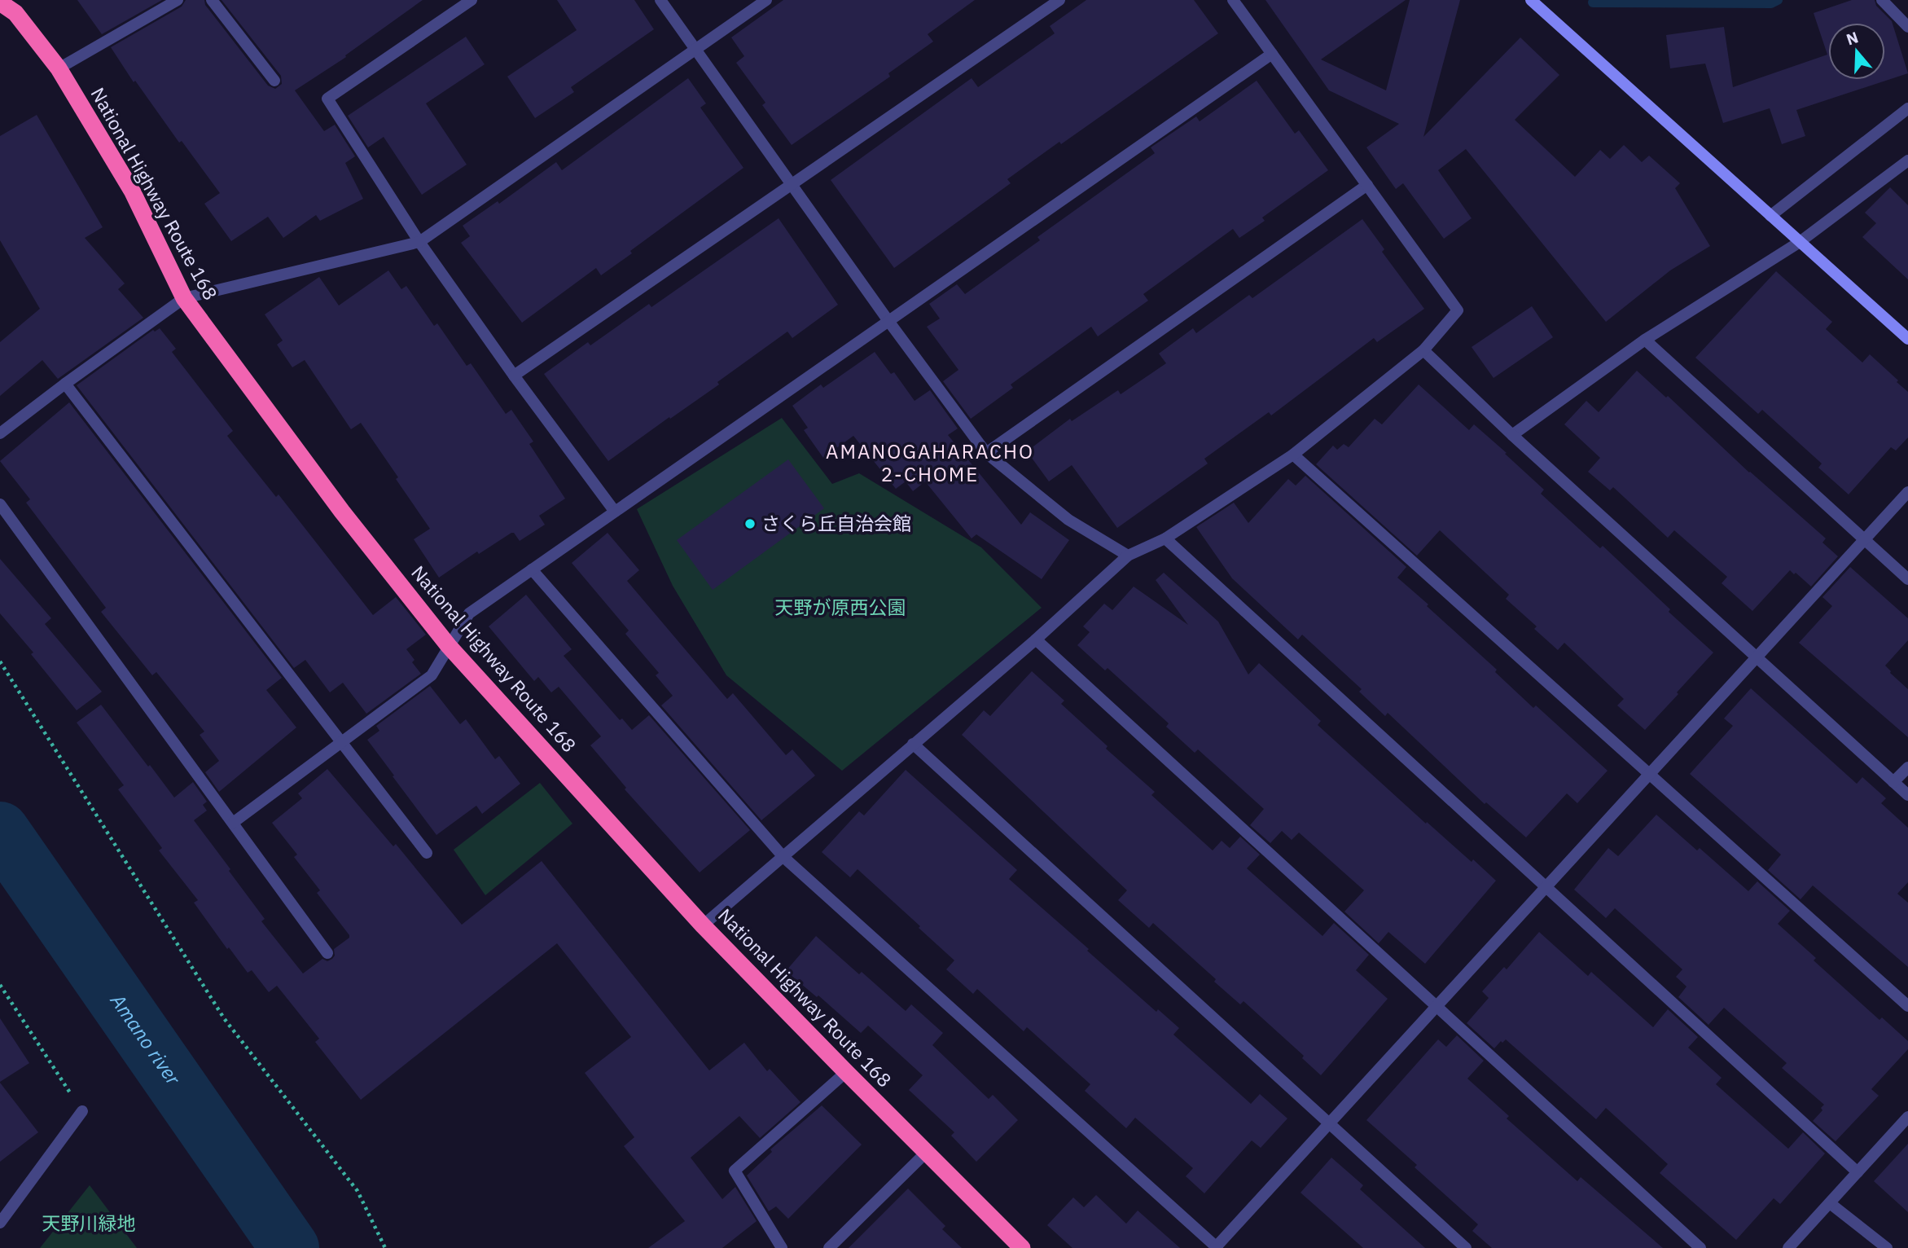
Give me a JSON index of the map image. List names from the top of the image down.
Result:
{
  "streets": {
    "highway": ["National Highway Route 168"]
  },
  "districts": ["AMANOGAHARACHO 2-CHOME"],
  "water": ["Amano river"],
  "parks": ["天野が原西公園", "天野川緑地"],
  "places": ["さくら丘自治会館"],
  "north": "top"
}
